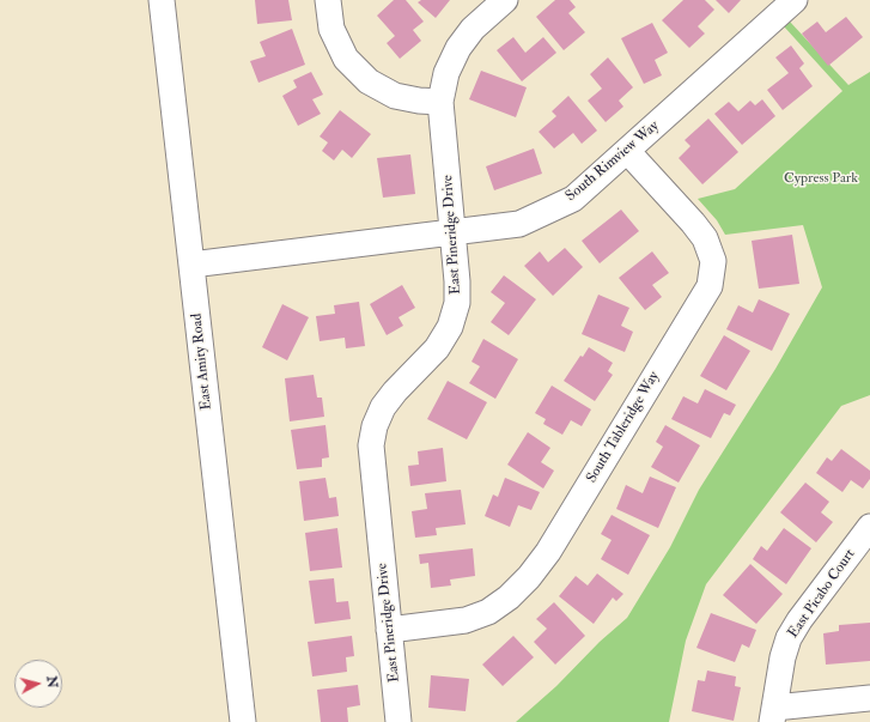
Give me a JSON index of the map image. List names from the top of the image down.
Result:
{
  "streets": {
    "street": [
      "South Rimview Way",
      "East Pineridge Drive",
      "East Amity Road",
      "South Tableridge Way",
      "East Picabo Court"
    ]
  },
  "crossings": [
    ["South Rimview Way", "East Pineridge Drive"],
    ["South Rimview Way", "East Amity Road"],
    ["South Rimview Way", "South Tableridge Way"],
    ["East Pineridge Drive", "South Tableridge Way"]
  ],
  "parks": ["Cypress Park"],
  "north": "right"
}
